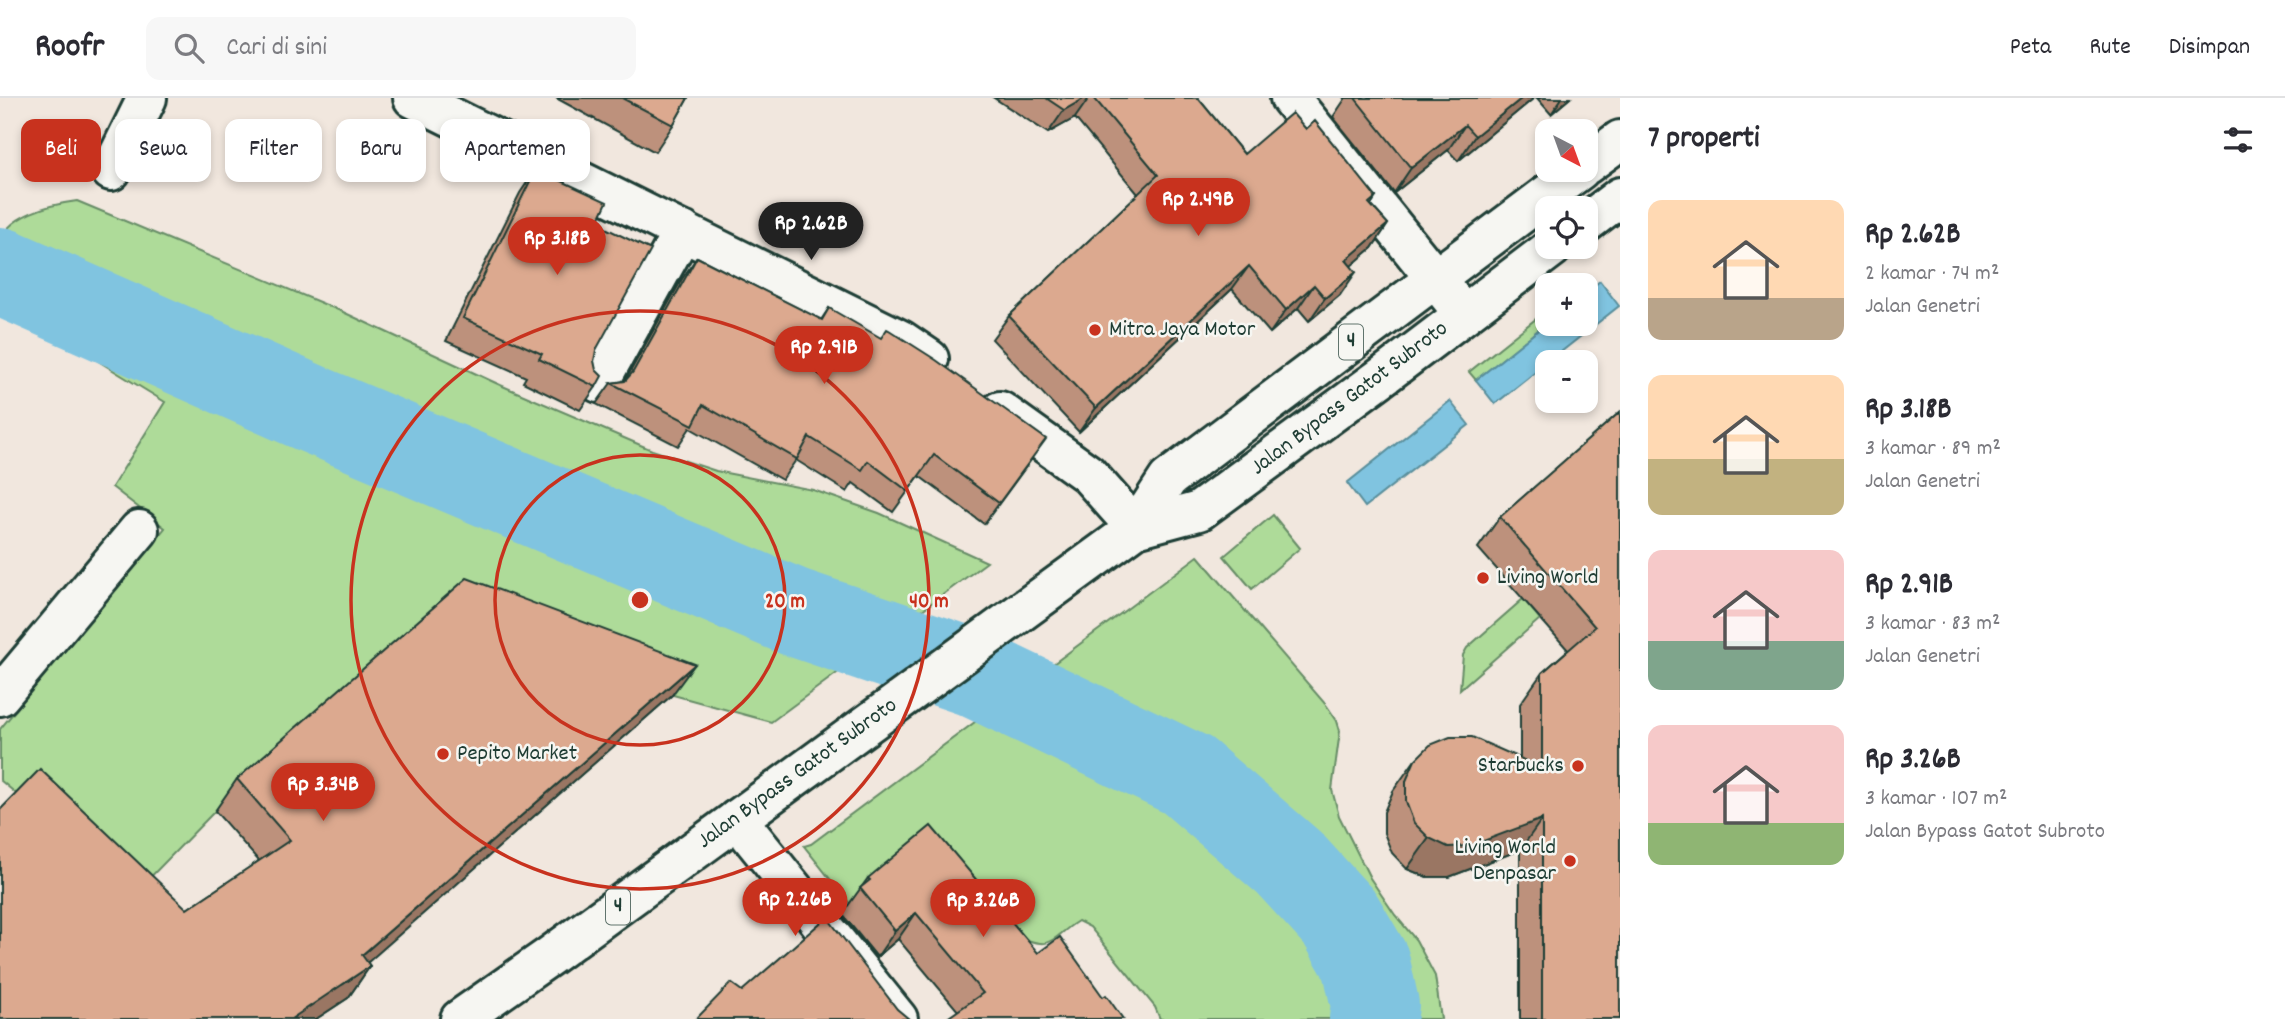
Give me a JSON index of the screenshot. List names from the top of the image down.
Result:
{
  "streets": {
    "main road": ["4", "Jalan Bypass Gatot Subroto"]
  },
  "places": [
    "Mitra Jaya Motor",
    "Living World",
    "Pepito Market",
    "Starbucks",
    "Living World Denpasar"
  ],
  "north": "bottom right",
  "page": {
    "header": "Roofr",
    "search": "Cari di sini",
    "nav": ["Peta", "Rute", "Disimpan"],
    "heading": "7 properti",
    "map_buttons": ["+", "−"],
    "chip": [
      "Beli",
      "Sewa",
      "Filter",
      "Baru",
      "Apartemen"
    ],
    "price": [
      "Rp 2.49B",
      "Rp 2.62B",
      "Rp 3.18B",
      "Rp 2.91B",
      "Rp 3.34B",
      "Rp 2.26B",
      "Rp 3.26B"
    ],
    "list": [
      {
        "name": "Rp 2.62B",
        "note": "2 kamar · 74 m² · Jalan Genetri"
      },
      {
        "name": "Rp 3.18B",
        "note": "3 kamar · 89 m² · Jalan Genetri"
      },
      {
        "name": "Rp 2.91B",
        "note": "3 kamar · 83 m² · Jalan Genetri"
      },
      {
        "name": "Rp 3.26B",
        "note": "3 kamar · 107 m² · Jalan Bypass Gatot Subroto"
      }
    ]
  },
  "rings": ["20 m", "40 m"]
}
